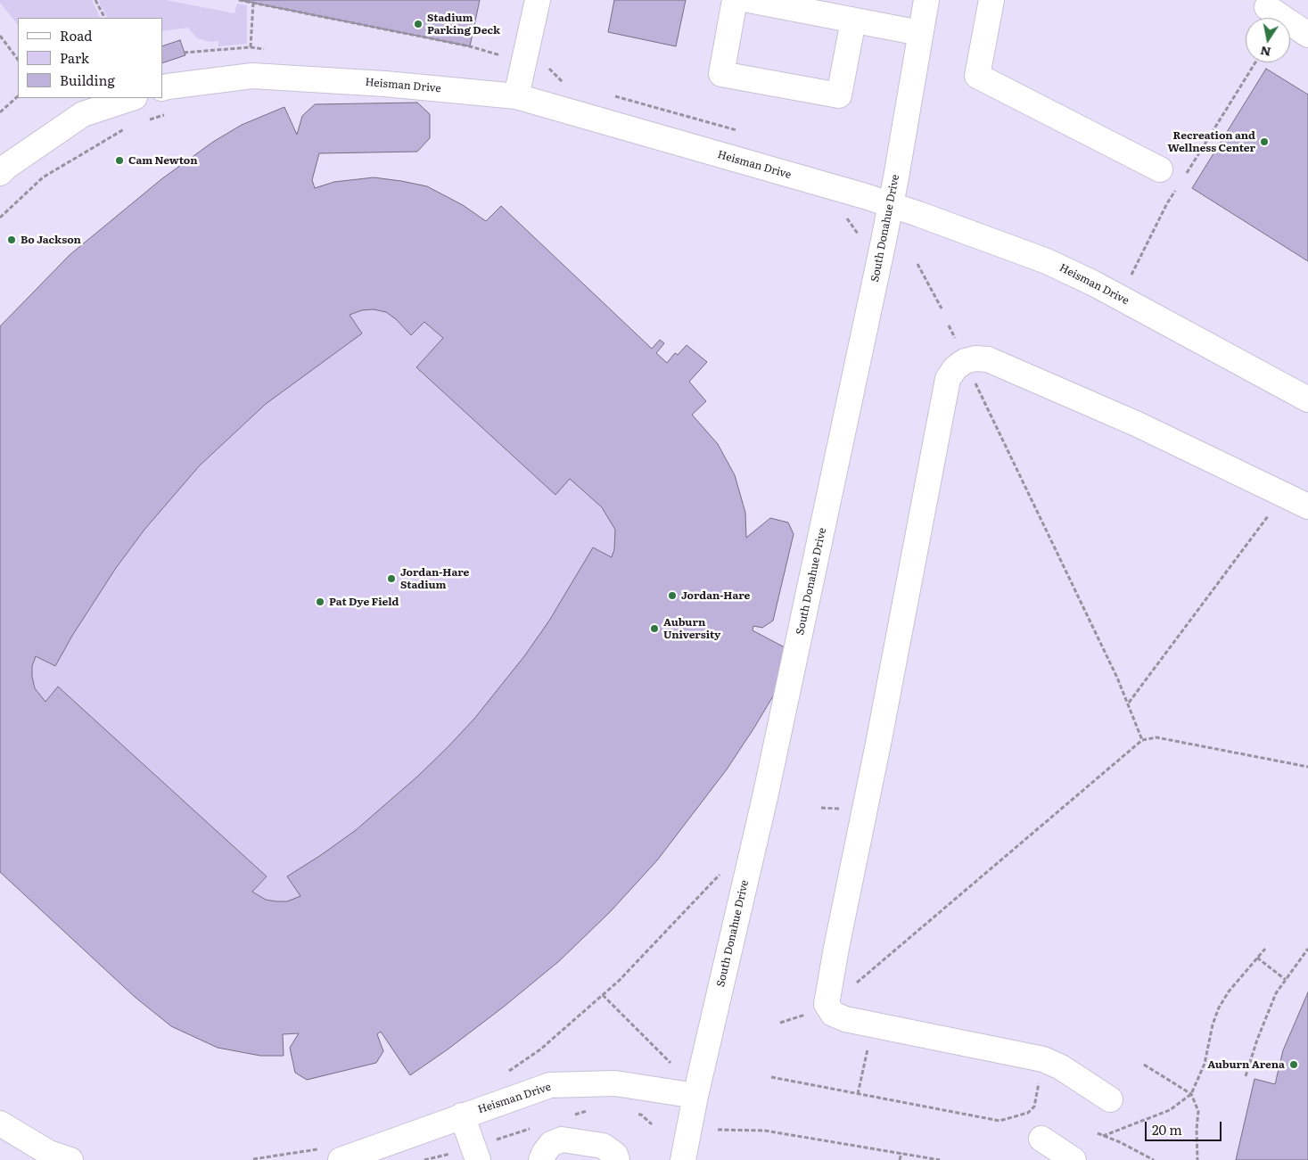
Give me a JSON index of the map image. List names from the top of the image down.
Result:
{
  "streets": {
    "street": ["Heisman Drive", "South Donahue Drive"]
  },
  "crossings": [
    ["Heisman Drive", "South Donahue Drive"]
  ],
  "places": [
    "Stadium Parking Deck",
    "Recreation and Wellness Center",
    "Cam Newton",
    "Bo Jackson",
    "Jordan-Hare Stadium",
    "Jordan-Hare",
    "Pat Dye Field",
    "Auburn University",
    "Auburn Arena"
  ],
  "legend": ["Road", "Park", "Building"],
  "scale_bar": "20 m",
  "north": "bottom"
}
